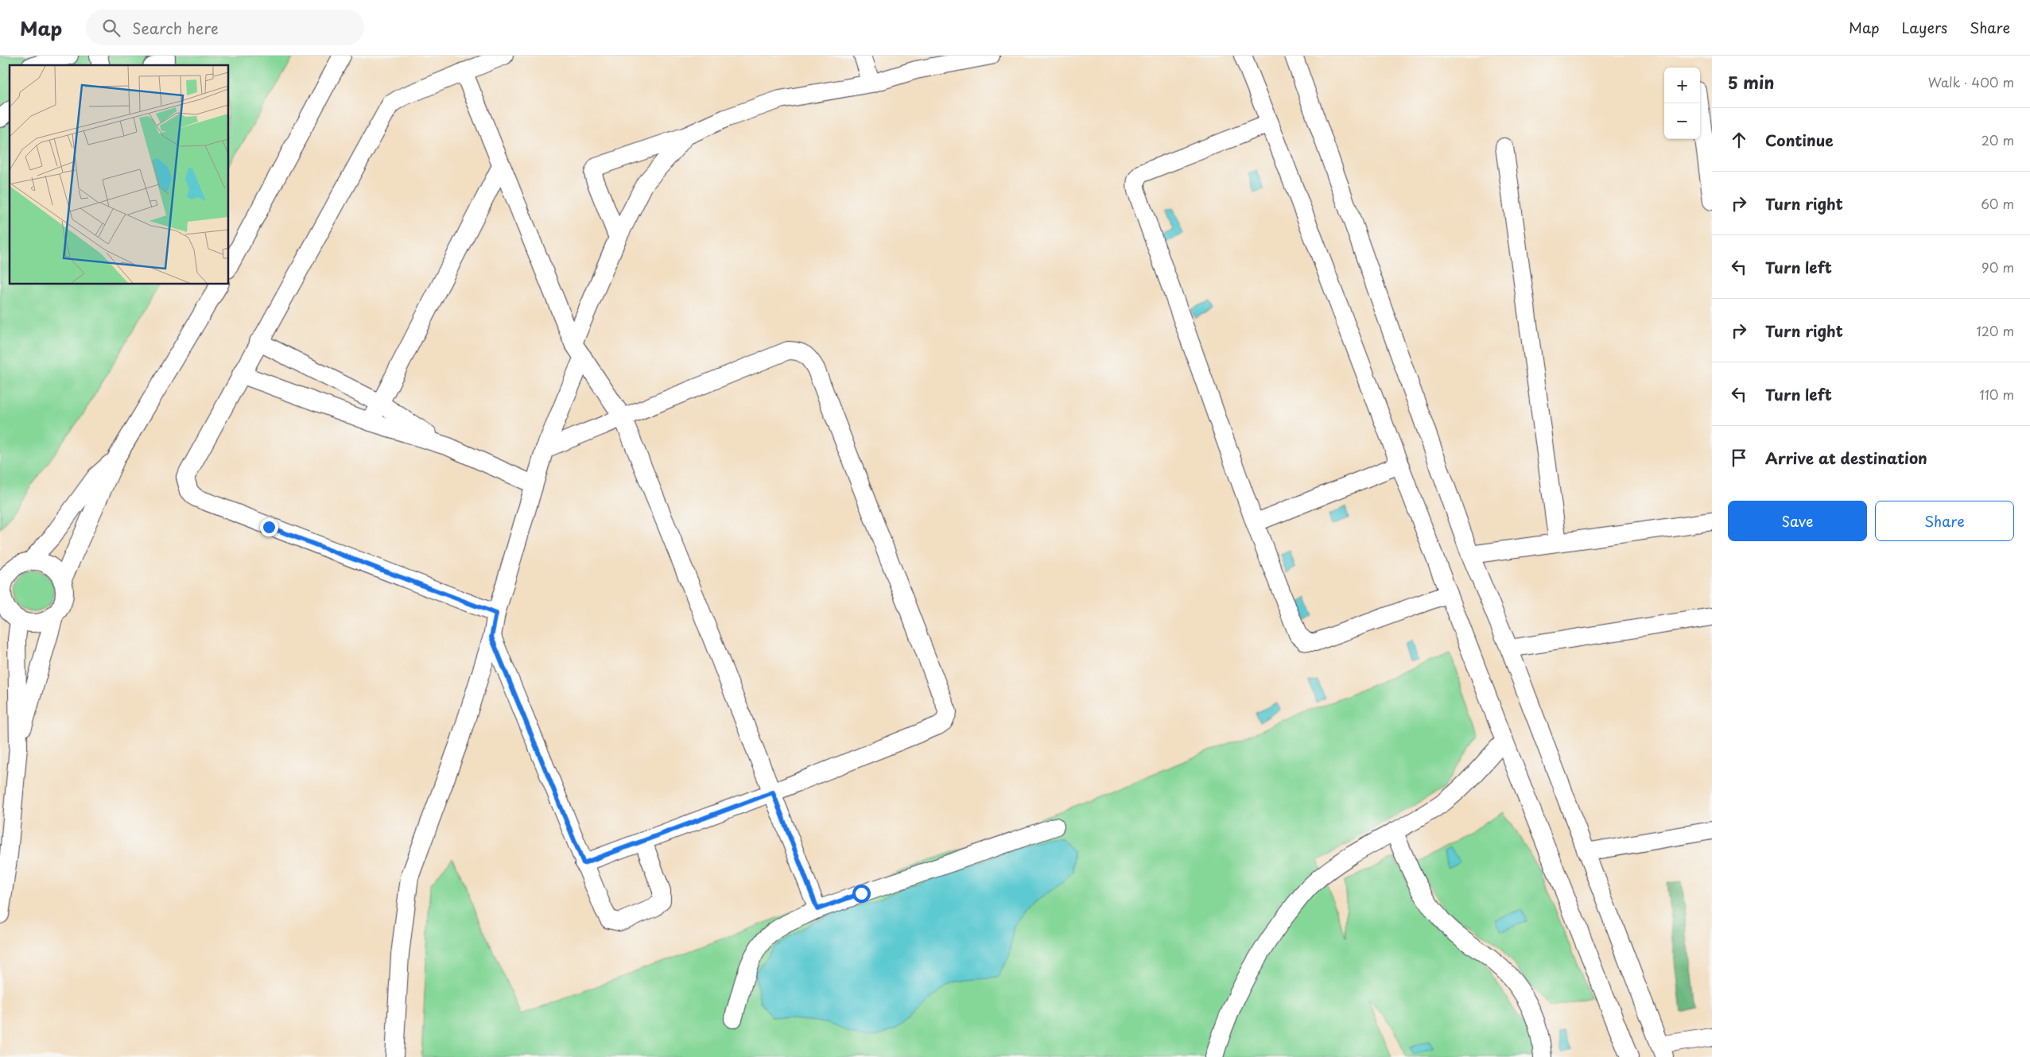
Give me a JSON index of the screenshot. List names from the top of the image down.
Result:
{
  "page": {
    "header": "Map",
    "search": "Search here",
    "nav": ["Map", "Layers", "Share"],
    "heading": ["5 min", "Walk · 400 m"],
    "map_buttons": ["+", "−"],
    "list": [
      ["Continue", "20 m"],
      ["Turn right", "60 m"],
      ["Turn left", "90 m"],
      ["Turn right", "120 m"],
      ["Turn left", "110 m"],
      "Arrive at destination"
    ],
    "buttons": ["Save", "Share"]
  }
}
